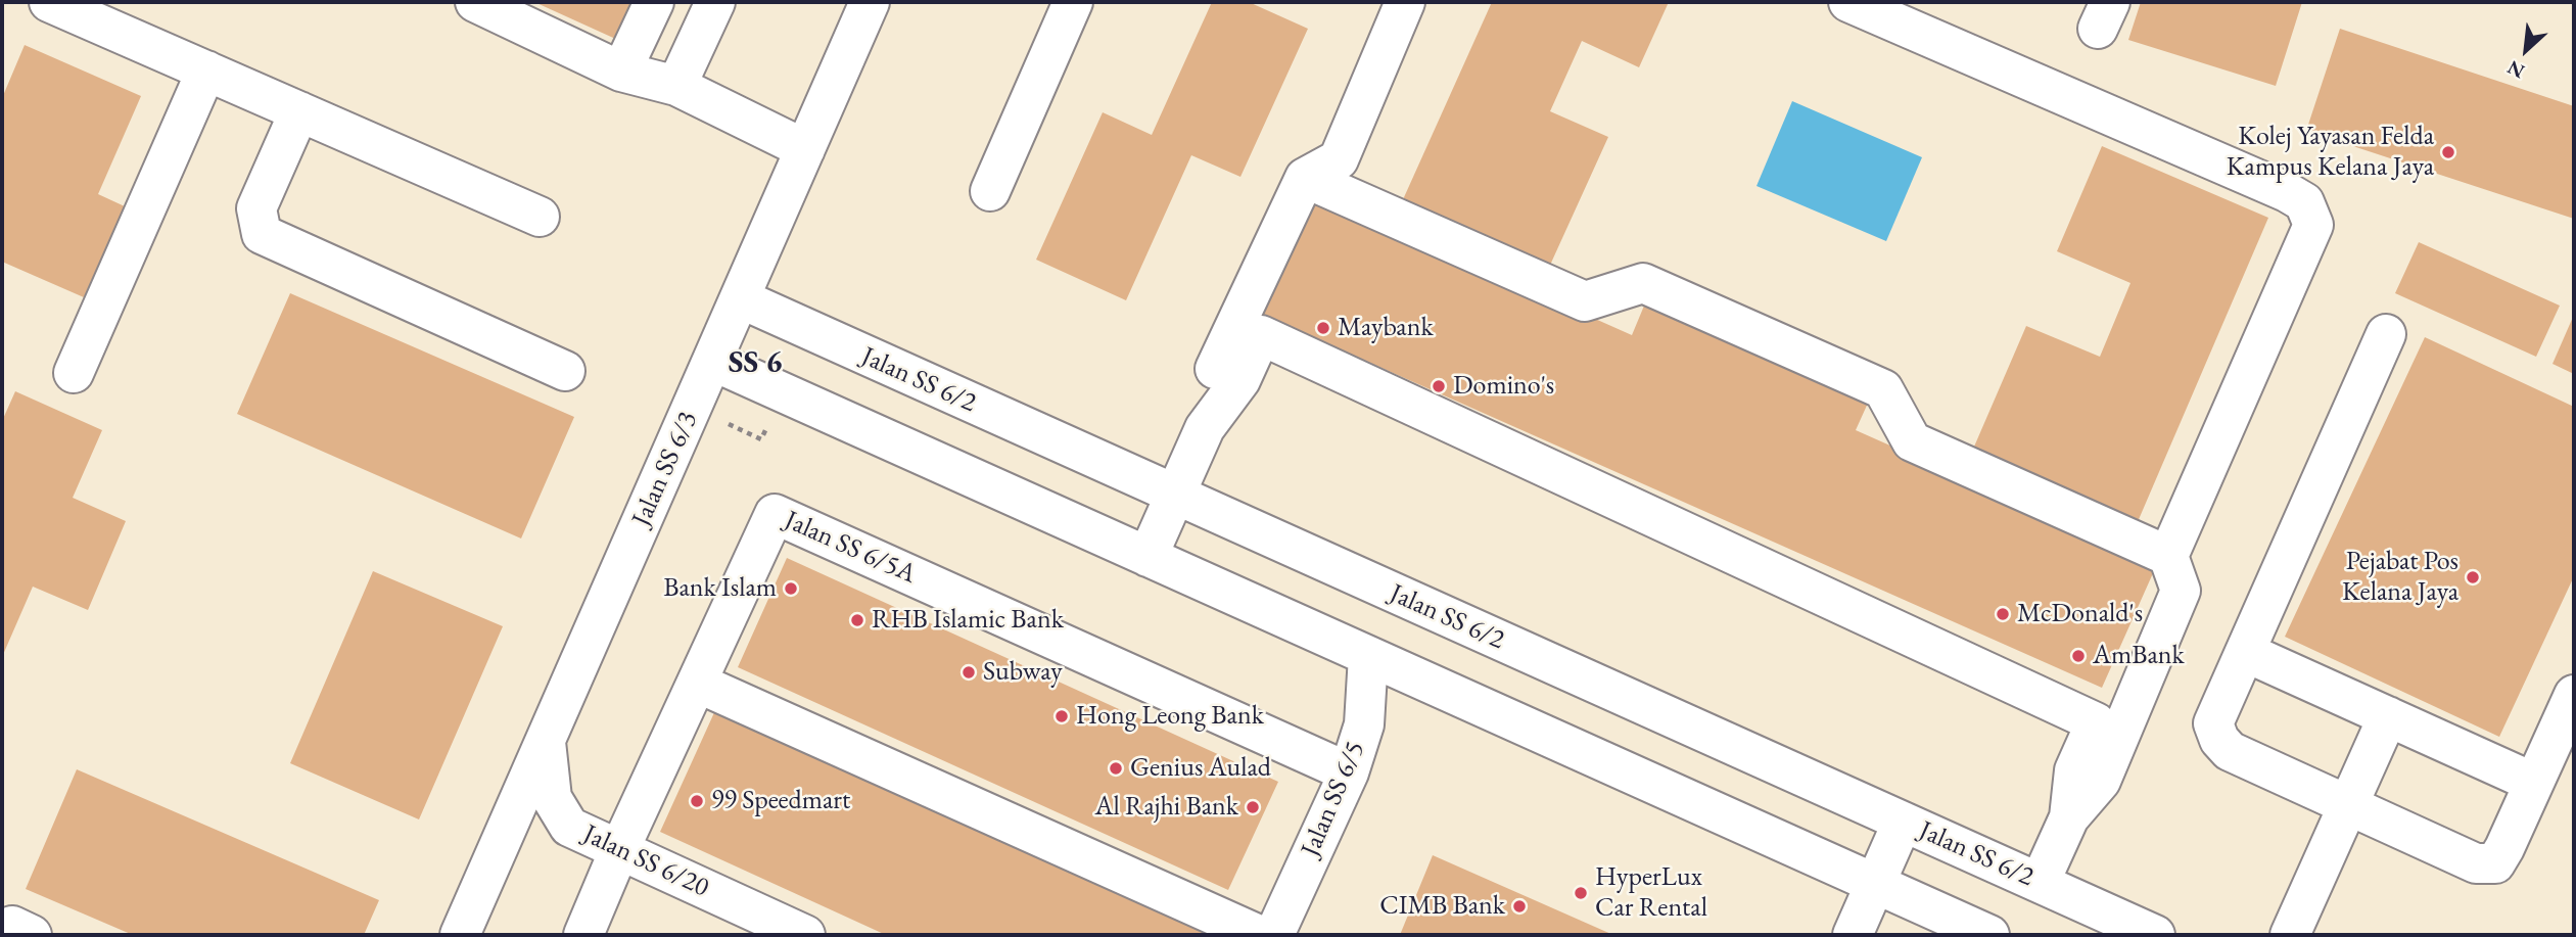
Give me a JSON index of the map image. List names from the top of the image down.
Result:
{
  "streets": {
    "street": [
      "Jalan SS 6/2",
      "Jalan SS 6/3",
      "Jalan SS 6/5A",
      "Jalan SS 6/5",
      "Jalan SS 6/20"
    ]
  },
  "crossings": [
    ["Jalan SS 6/2", "Jalan SS 6/3"],
    ["Jalan SS 6/3", "Jalan SS 6/20"],
    ["Jalan SS 6/5A", "Jalan SS 6/5"],
    ["Jalan SS 6/5A", "Jalan SS 6/20"]
  ],
  "districts": ["SS 6"],
  "places": [
    "Kolej Yayasan Felda Kampus Kelana Jaya",
    "Maybank",
    "Domino's",
    "Pejabat Pos Kelana Jaya",
    "Bank Islam",
    "McDonald's",
    "RHB Islamic Bank",
    "AmBank",
    "Subway",
    "Hong Leong Bank",
    "Genius Aulad",
    "99 Speedmart",
    "Al Rajhi Bank",
    "HyperLux Car Rental",
    "CIMB Bank"
  ],
  "north": "bottom left"
}
